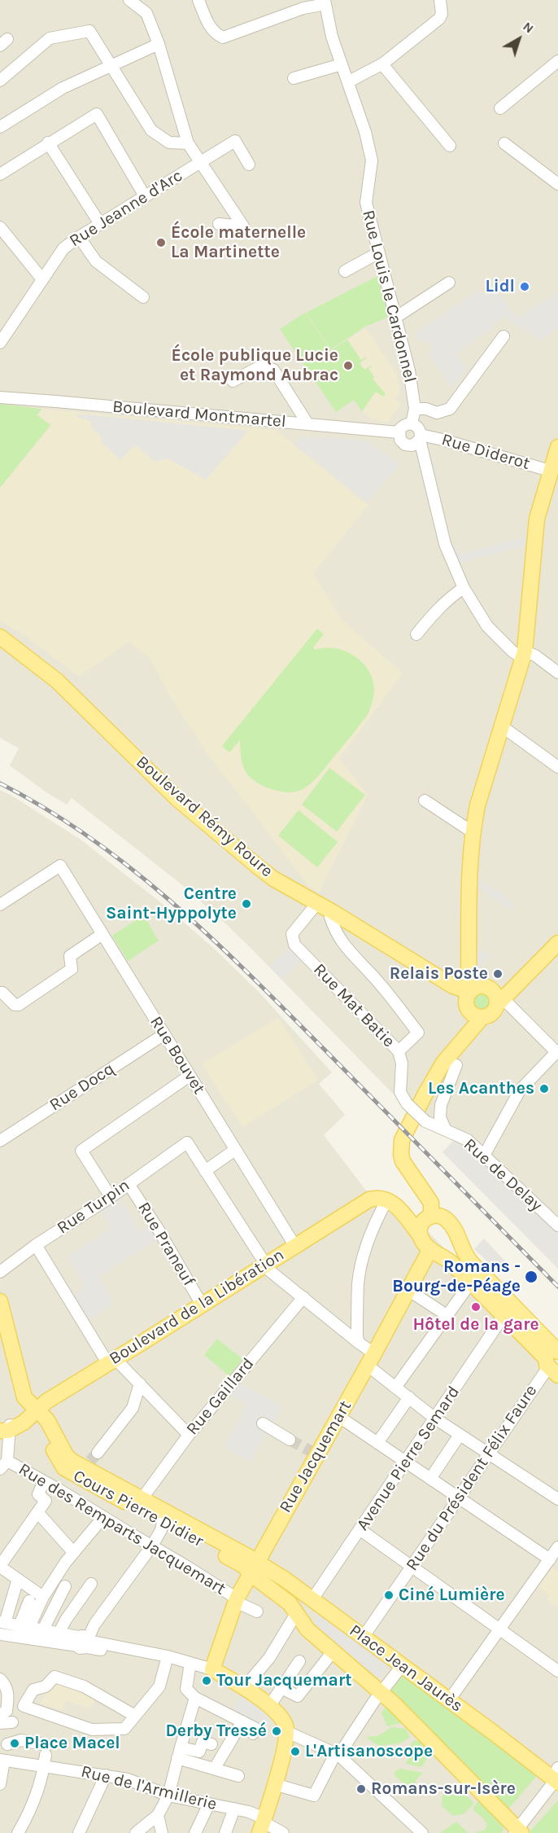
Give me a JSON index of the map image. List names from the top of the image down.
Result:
{
  "streets": {
    "main road": [
      "Boulevard Rémy Roure",
      "Boulevard de la Libération",
      "Rue Jacquemart",
      "Cours Pierre Didier",
      "Place Jean Jaurès"
    ],
    "street": [
      "Rue Jeanne d'Arc",
      "Rue Louis le Cardonnel",
      "Boulevard Montmartel",
      "Rue Diderot",
      "Rue Mat Batie",
      "Rue Bouvet",
      "Rue Docq",
      "Rue de Delay",
      "Rue Turpin",
      "Rue Praneuf",
      "Rue Gaillard",
      "Avenue Pierre Semard",
      "Rue du Président Félix Faure",
      "Rue des Remparts Jacquemart",
      "Rue de l'Armillerie"
    ]
  },
  "crossings": [
    ["Rue Louis le Cardonnel", "Boulevard Montmartel"],
    ["Rue Louis le Cardonnel", "Rue Diderot"],
    ["Boulevard Montmartel", "Rue Diderot"],
    ["Boulevard Rémy Roure", "Rue Mat Batie"],
    ["Rue Mat Batie", "Rue de Delay"],
    ["Rue Bouvet", "Rue Docq"],
    ["Rue Bouvet", "Boulevard de la Libération"],
    ["Rue Turpin", "Rue Praneuf"],
    ["Rue Praneuf", "Boulevard de la Libération"],
    ["Boulevard de la Libération", "Cours Pierre Didier"],
    ["Rue Gaillard", "Cours Pierre Didier"],
    ["Rue Jacquemart", "Cours Pierre Didier"],
    ["Rue Jacquemart", "Rue des Remparts Jacquemart"],
    ["Rue Jacquemart", "Place Jean Jaurès"],
    ["Avenue Pierre Semard", "Place Jean Jaurès"],
    ["Rue du Président Félix Faure", "Place Jean Jaurès"],
    ["Cours Pierre Didier", "Place Jean Jaurès"]
  ],
  "places": [
    "École maternelle La Martinette",
    "Lidl",
    "École publique Lucie et Raymond Aubrac",
    "Centre Saint-Hyppolyte",
    "Relais Poste",
    "Les Acanthes",
    "Romans - Bourg-de-Péage",
    "Hôtel de la gare",
    "Ciné Lumière",
    "Tour Jacquemart",
    "Derby Tressé",
    "Place Macel",
    "L'Artisanoscope",
    "Romans-sur-Isère"
  ],
  "north": "top right"
}
